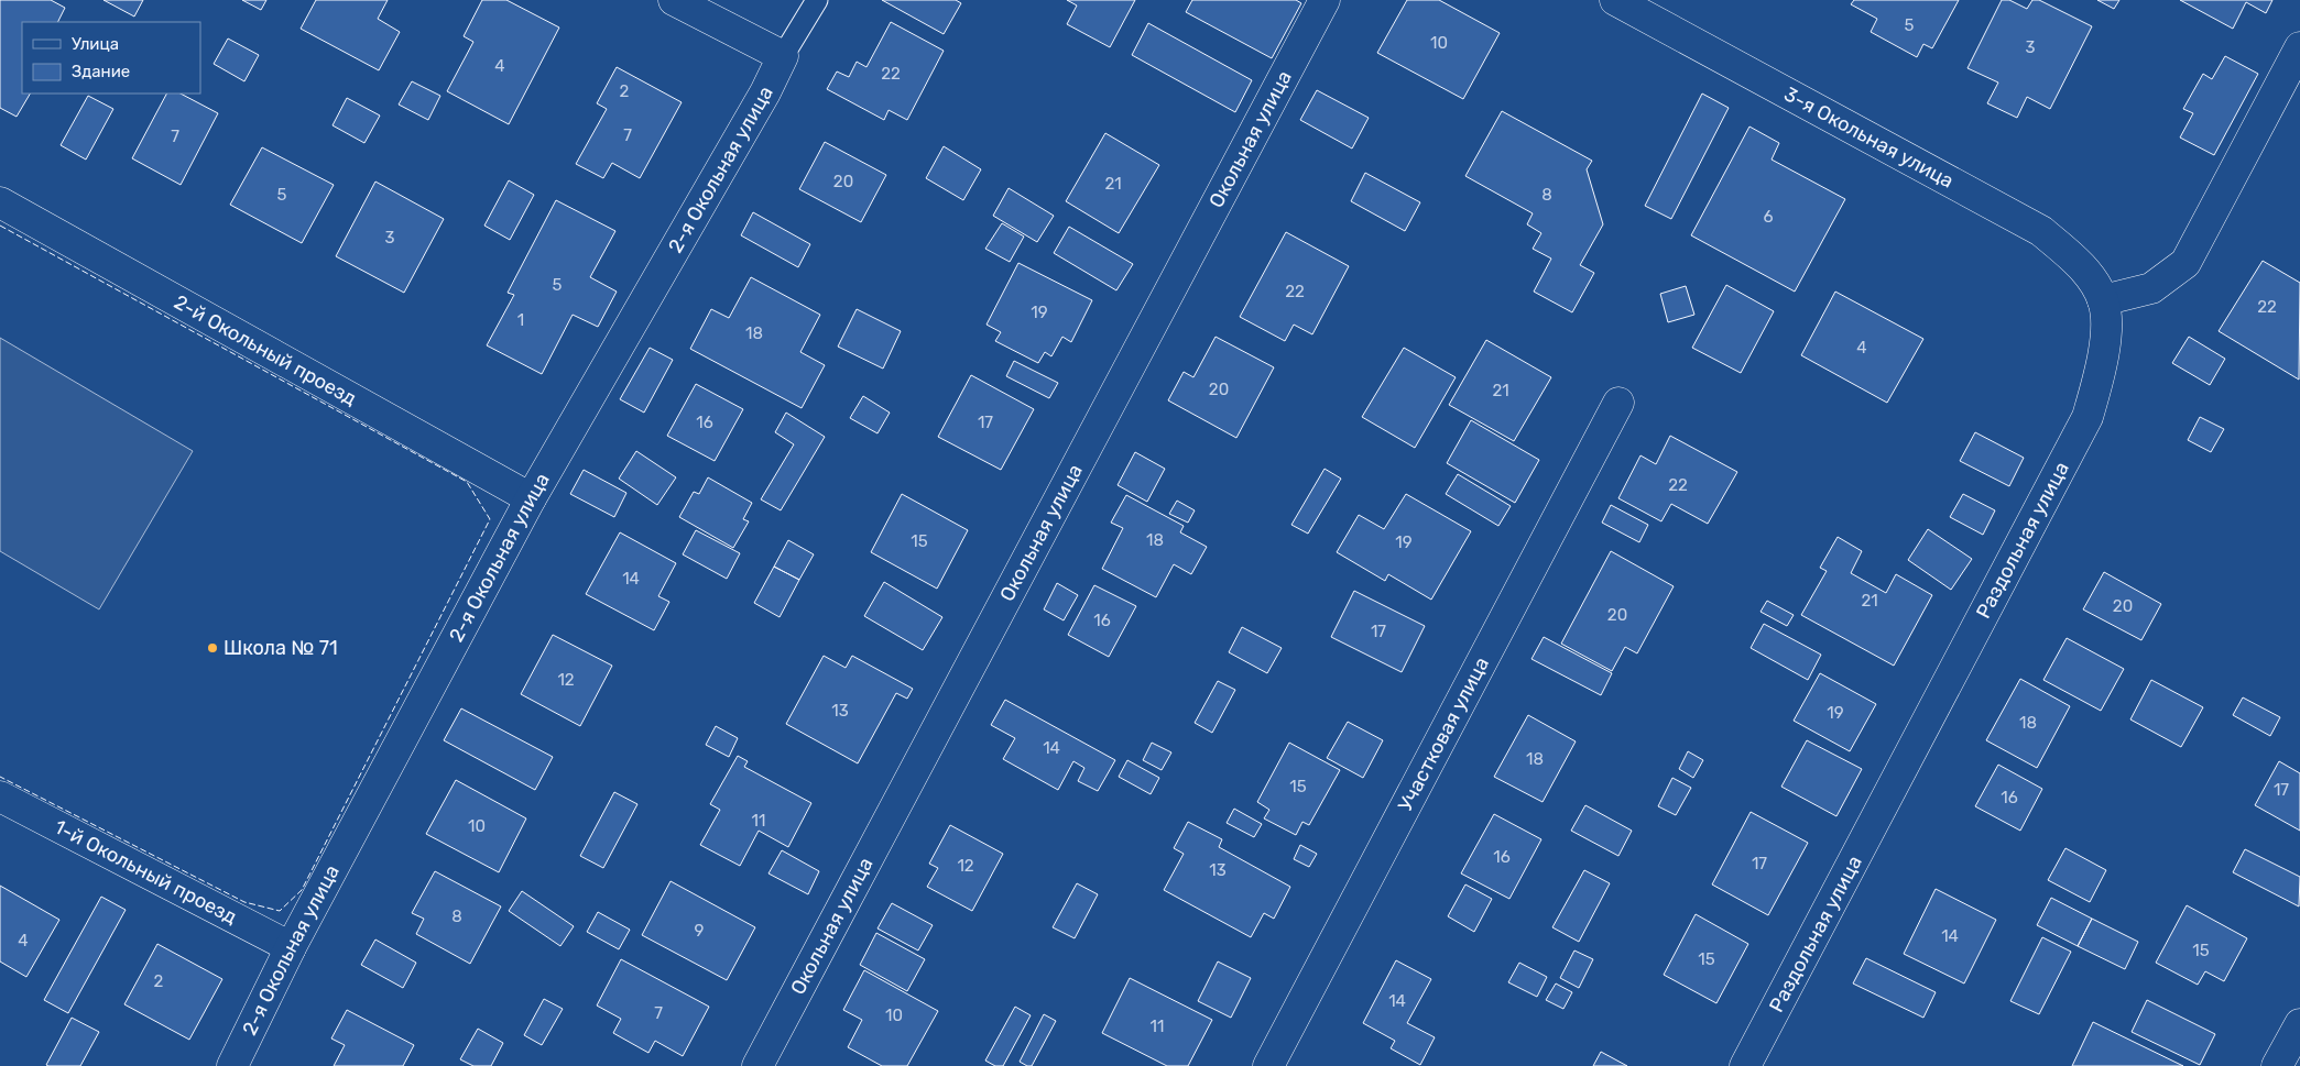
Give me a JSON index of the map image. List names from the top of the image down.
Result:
{
  "streets": {
    "street": [
      "3-я Окольная улица",
      "Окольная улица",
      "2-я Окольная улица",
      "2-й Окольный проезд",
      "Раздольная улица",
      "Участковая улица",
      "1-й Окольный проезд"
    ]
  },
  "crossings": [
    ["3-я Окольная улица", "Раздольная улица"],
    ["2-я Окольная улица", "2-й Окольный проезд"],
    ["2-я Окольная улица", "1-й Окольный проезд"]
  ],
  "places": ["Школа № 71"],
  "house_numbers": [
    "5",
    "10",
    "3",
    "4",
    "22",
    "2",
    "7",
    "7",
    "20",
    "21",
    "5",
    "8",
    "6",
    "3",
    "5",
    "22",
    "22",
    "19",
    "1",
    "18",
    "4",
    "20",
    "21",
    "16",
    "17",
    "22",
    "18",
    "15",
    "19",
    "14",
    "21",
    "20",
    "20",
    "16",
    "17",
    "12",
    "13",
    "19",
    "18",
    "14",
    "18",
    "15",
    "17",
    "16",
    "11",
    "10",
    "16",
    "17",
    "12",
    "13",
    "8",
    "9",
    "14",
    "4",
    "15",
    "15",
    "2",
    "14",
    "7",
    "10",
    "11"
  ],
  "legend": ["Улица", "Здание"]
}
